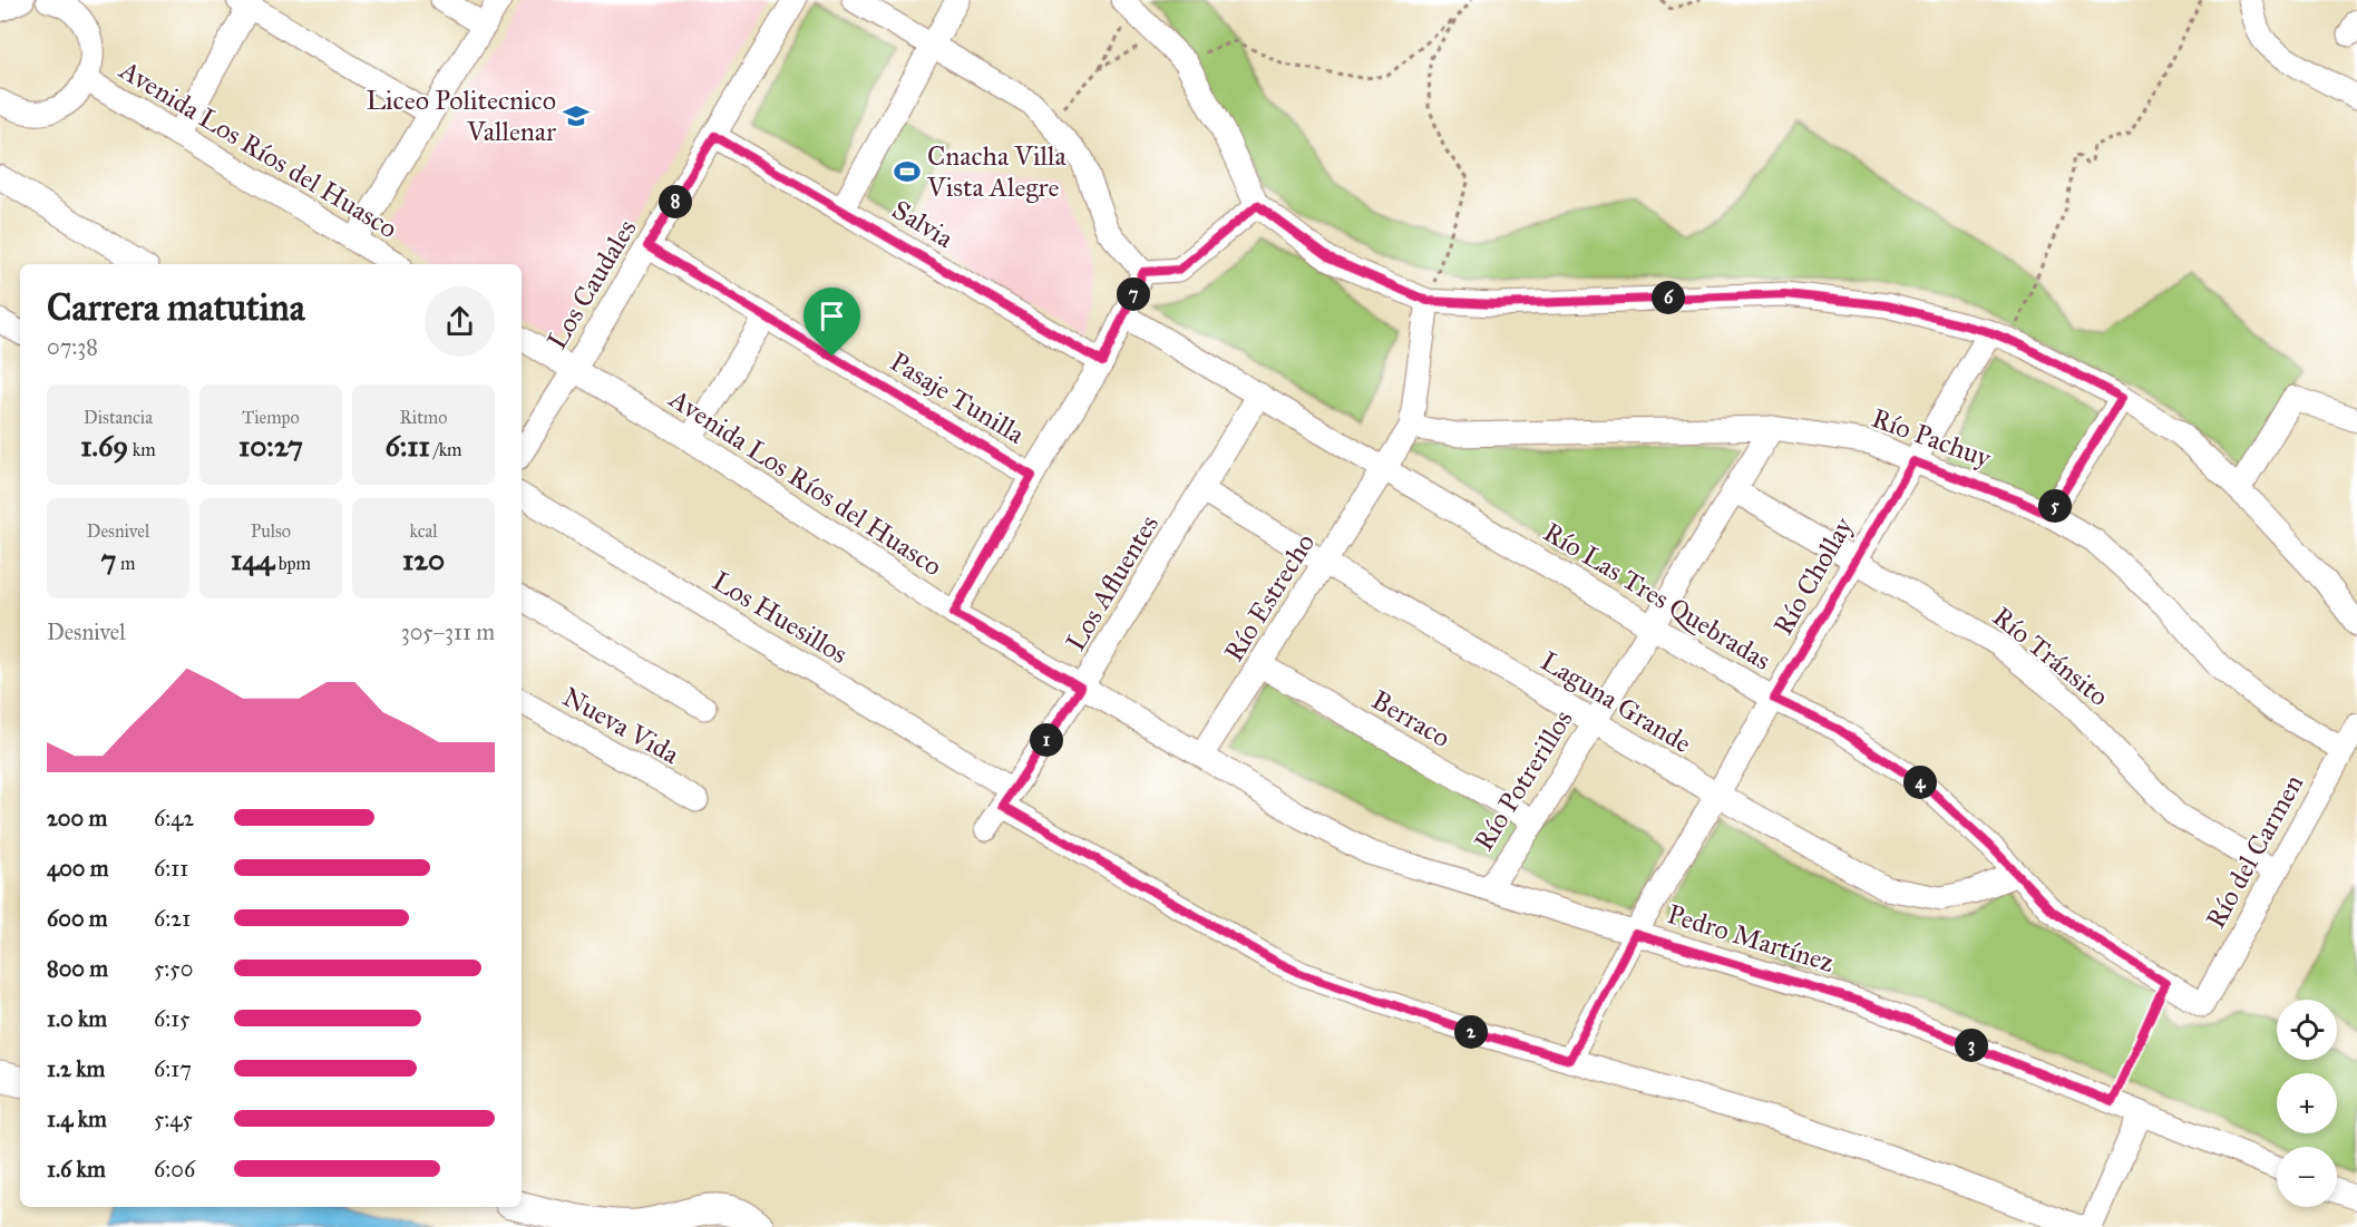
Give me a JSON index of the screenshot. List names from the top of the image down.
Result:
{
  "streets": {
    "street": [
      "Avenida Los Ríos del Huasco",
      "Salvia",
      "Los Caudales",
      "Pasaje Tunilla",
      "Río Pachuy",
      "Río Chollay",
      "Los Afluentes",
      "Río Las Tres Quebradas",
      "Río Estrecho",
      "Los Huesillos",
      "Río Tránsito",
      "Laguna Grande",
      "Berraco",
      "Nueva Vida",
      "Río Potrerillos",
      "Río del Carmen",
      "Pedro Martínez"
    ]
  },
  "crossings": [
    ["Avenida Los Ríos del Huasco", "Los Caudales"],
    ["Avenida Los Ríos del Huasco", "Los Afluentes"],
    ["Avenida Los Ríos del Huasco", "Río Estrecho"],
    ["Avenida Los Ríos del Huasco", "Pedro Martínez"],
    ["Salvia", "Los Caudales"],
    ["Los Caudales", "Pasaje Tunilla"],
    ["Río Pachuy", "Río Chollay"],
    ["Río Pachuy", "Río Potrerillos"],
    ["Río Pachuy", "Río del Carmen"],
    ["Río Chollay", "Río Las Tres Quebradas"],
    ["Río Chollay", "Los Huesillos"],
    ["Río Chollay", "Río Tránsito"],
    ["Río Chollay", "Laguna Grande"],
    ["Río Chollay", "Pedro Martínez"],
    ["Los Afluentes", "Río Las Tres Quebradas"],
    ["Los Afluentes", "Los Huesillos"],
    ["Los Afluentes", "Laguna Grande"],
    ["Río Las Tres Quebradas", "Río Estrecho"],
    ["Río Las Tres Quebradas", "Laguna Grande"],
    ["Río Las Tres Quebradas", "Río Potrerillos"],
    ["Río Las Tres Quebradas", "Río del Carmen"],
    ["Río Estrecho", "Laguna Grande"],
    ["Río Estrecho", "Berraco"],
    ["Río Estrecho", "Pedro Martínez"],
    ["Río Tránsito", "Río Potrerillos"],
    ["Río Tránsito", "Río del Carmen"],
    ["Laguna Grande", "Río Potrerillos"],
    ["Berraco", "Río Potrerillos"],
    ["Río Potrerillos", "Pedro Martínez"]
  ],
  "places": {
    "school or university": ["Liceo Politecnico Vallenar"],
    "sports": ["Cnacha Villa Vista Alegre"]
  },
  "page": {
    "pins": [
      "8",
      "7",
      "6",
      "5",
      "1",
      "4",
      "2",
      "3"
    ],
    "heading": ["Carrera matutina", "07:38"],
    "stats": [
      ["Distancia", "1.69 km"],
      ["Tiempo", "10:27"],
      ["Ritmo", "6:11 /km"],
      ["Desnivel", "7 m"],
      ["Pulso", "144 bpm"],
      ["kcal", "120"]
    ],
    "chart": ["Desnivel", "305–311 m"],
    "list": [
      {
        "name": "200 m",
        "note": "6:42"
      },
      {
        "name": "400 m",
        "note": "6:11"
      },
      {
        "name": "600 m",
        "note": "6:21"
      },
      {
        "name": "800 m",
        "note": "5:50"
      },
      {
        "name": "1.0 km",
        "note": "6:15"
      },
      {
        "name": "1.2 km",
        "note": "6:17"
      },
      {
        "name": "1.4 km",
        "note": "5:45"
      },
      {
        "name": "1.6 km",
        "note": "6:06"
      }
    ],
    "map_buttons": ["+", "−"]
  }
}
